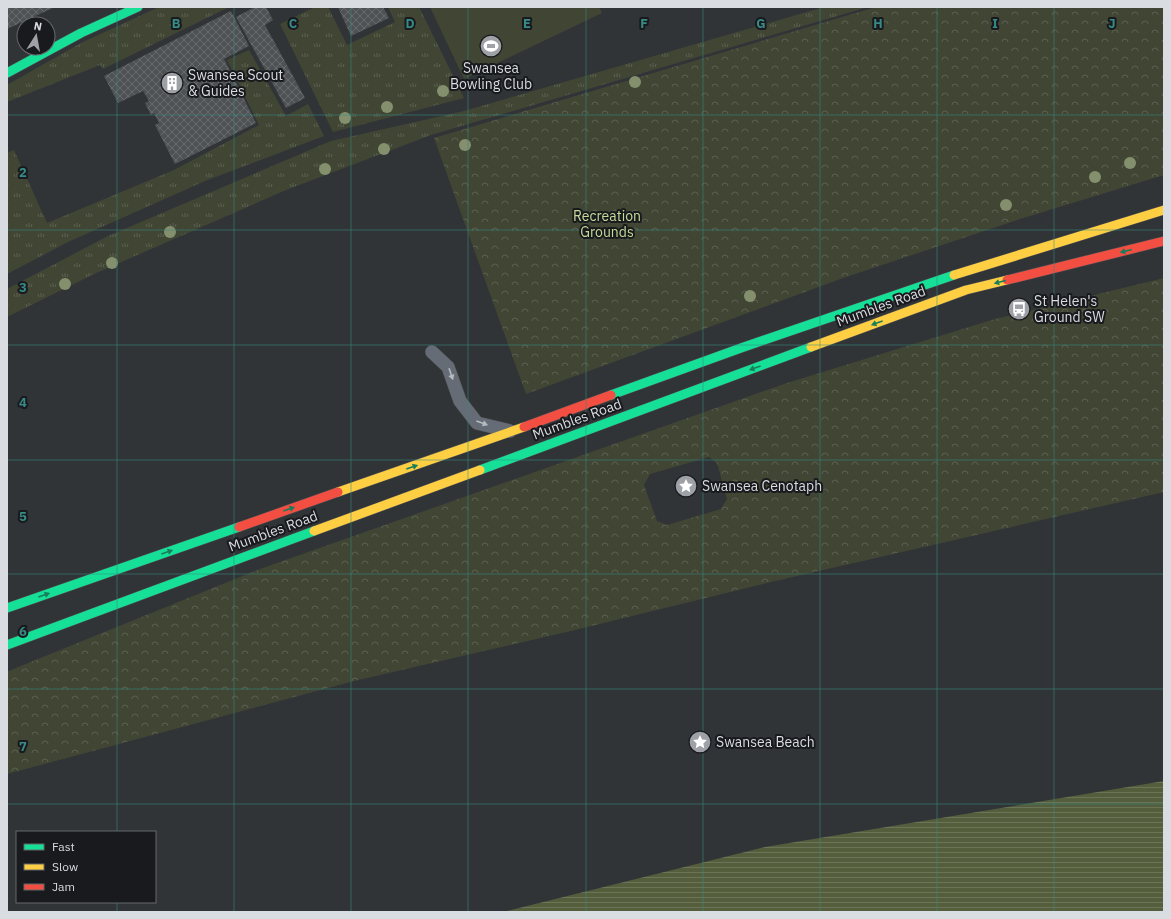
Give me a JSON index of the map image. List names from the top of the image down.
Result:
{
  "streets": {
    "main road": ["Mumbles Road"]
  },
  "parks": ["Recreation Grounds"],
  "places": {
    "sports": ["Swansea Bowling Club"],
    "building": ["Swansea Scout & Guides"],
    "bus stop": ["St Helen's Ground SW"],
    "place": ["Swansea Cenotaph", "Swansea Beach"]
  },
  "legend": ["Fast", "Slow", "Jam"],
  "north": "top",
  "grid": {
    "columns": [
      "B",
      "C",
      "D",
      "E",
      "F",
      "G",
      "H",
      "I",
      "J"
    ],
    "rows": [
      "2",
      "3",
      "4",
      "5",
      "6",
      "7"
    ]
  }
}
